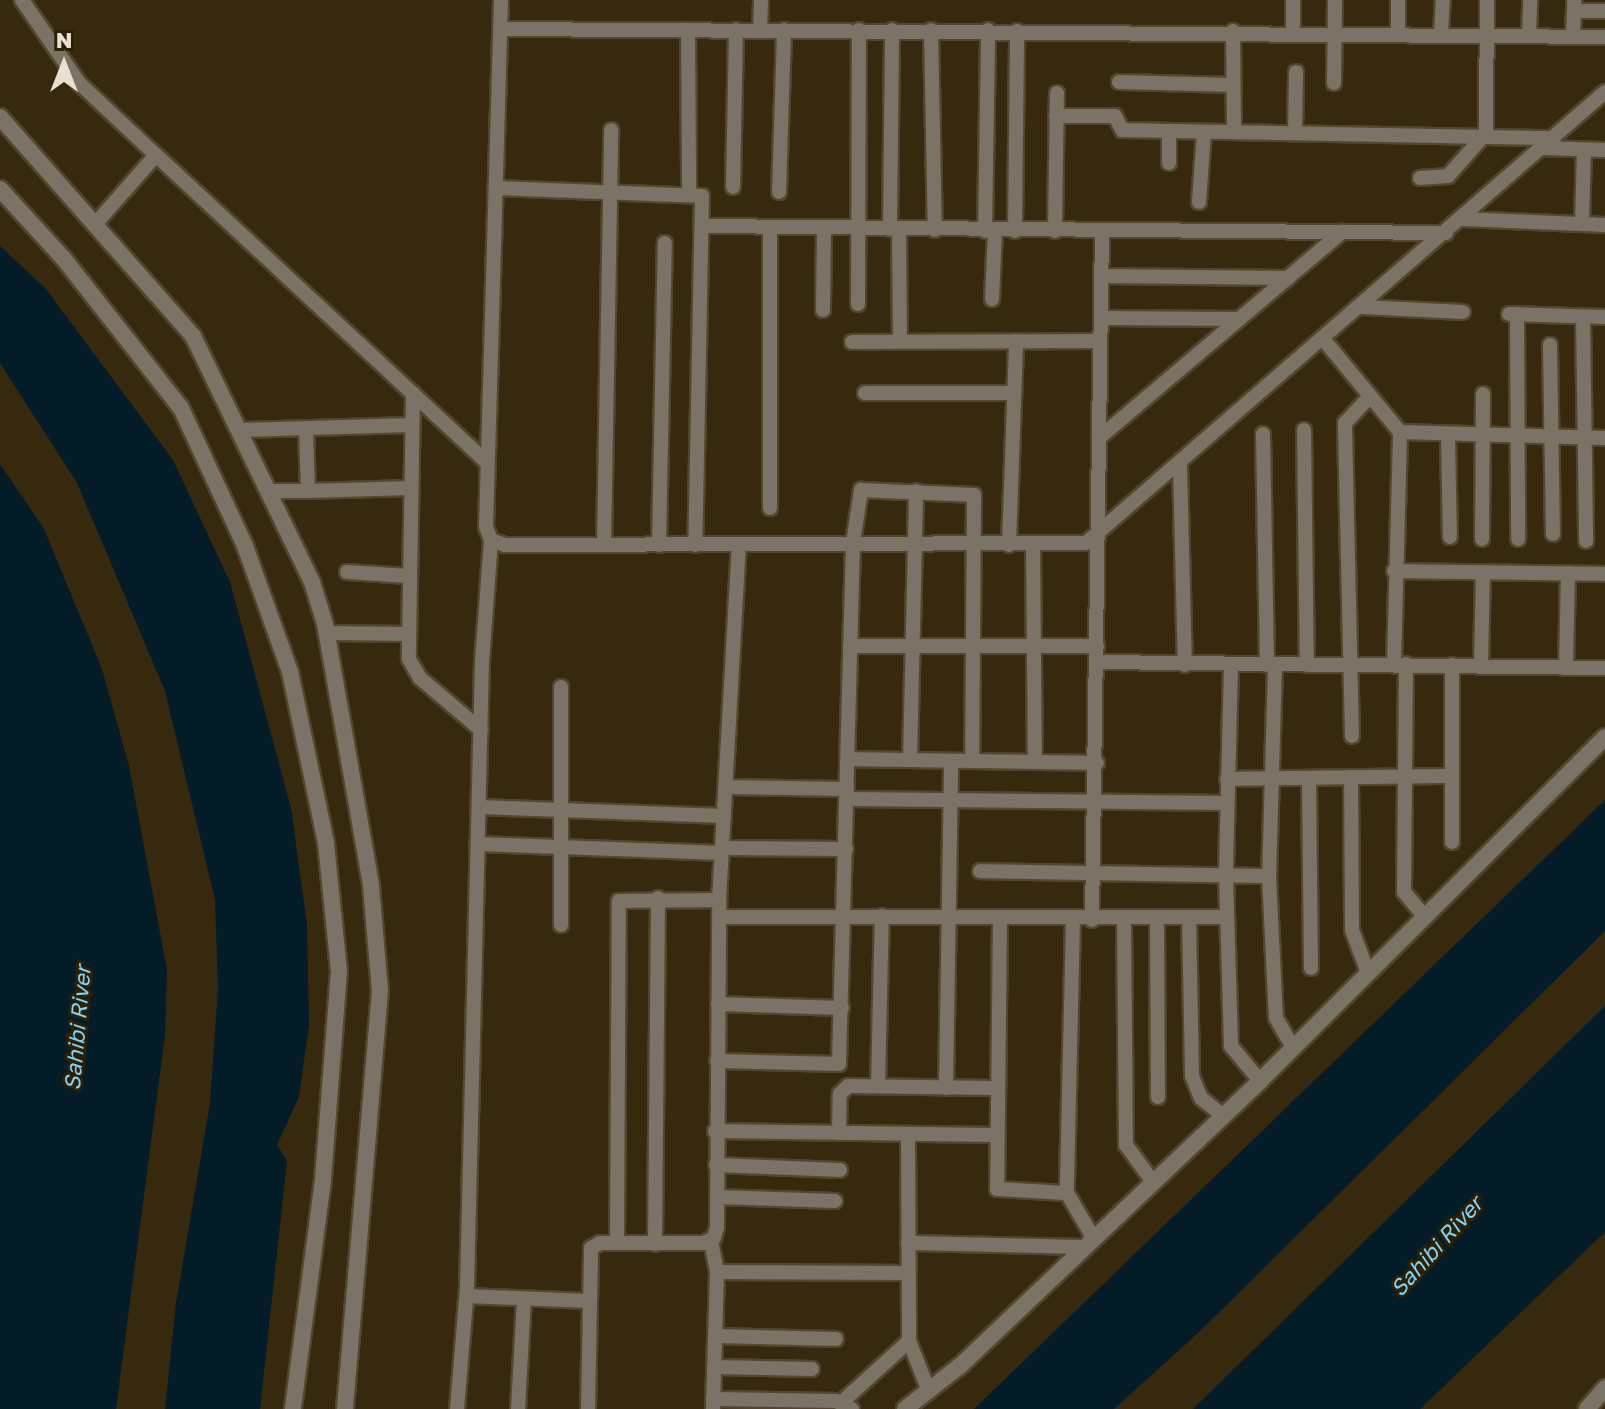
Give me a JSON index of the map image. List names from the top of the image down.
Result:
{
  "water": ["Sahibi River"],
  "north": "top"
}
